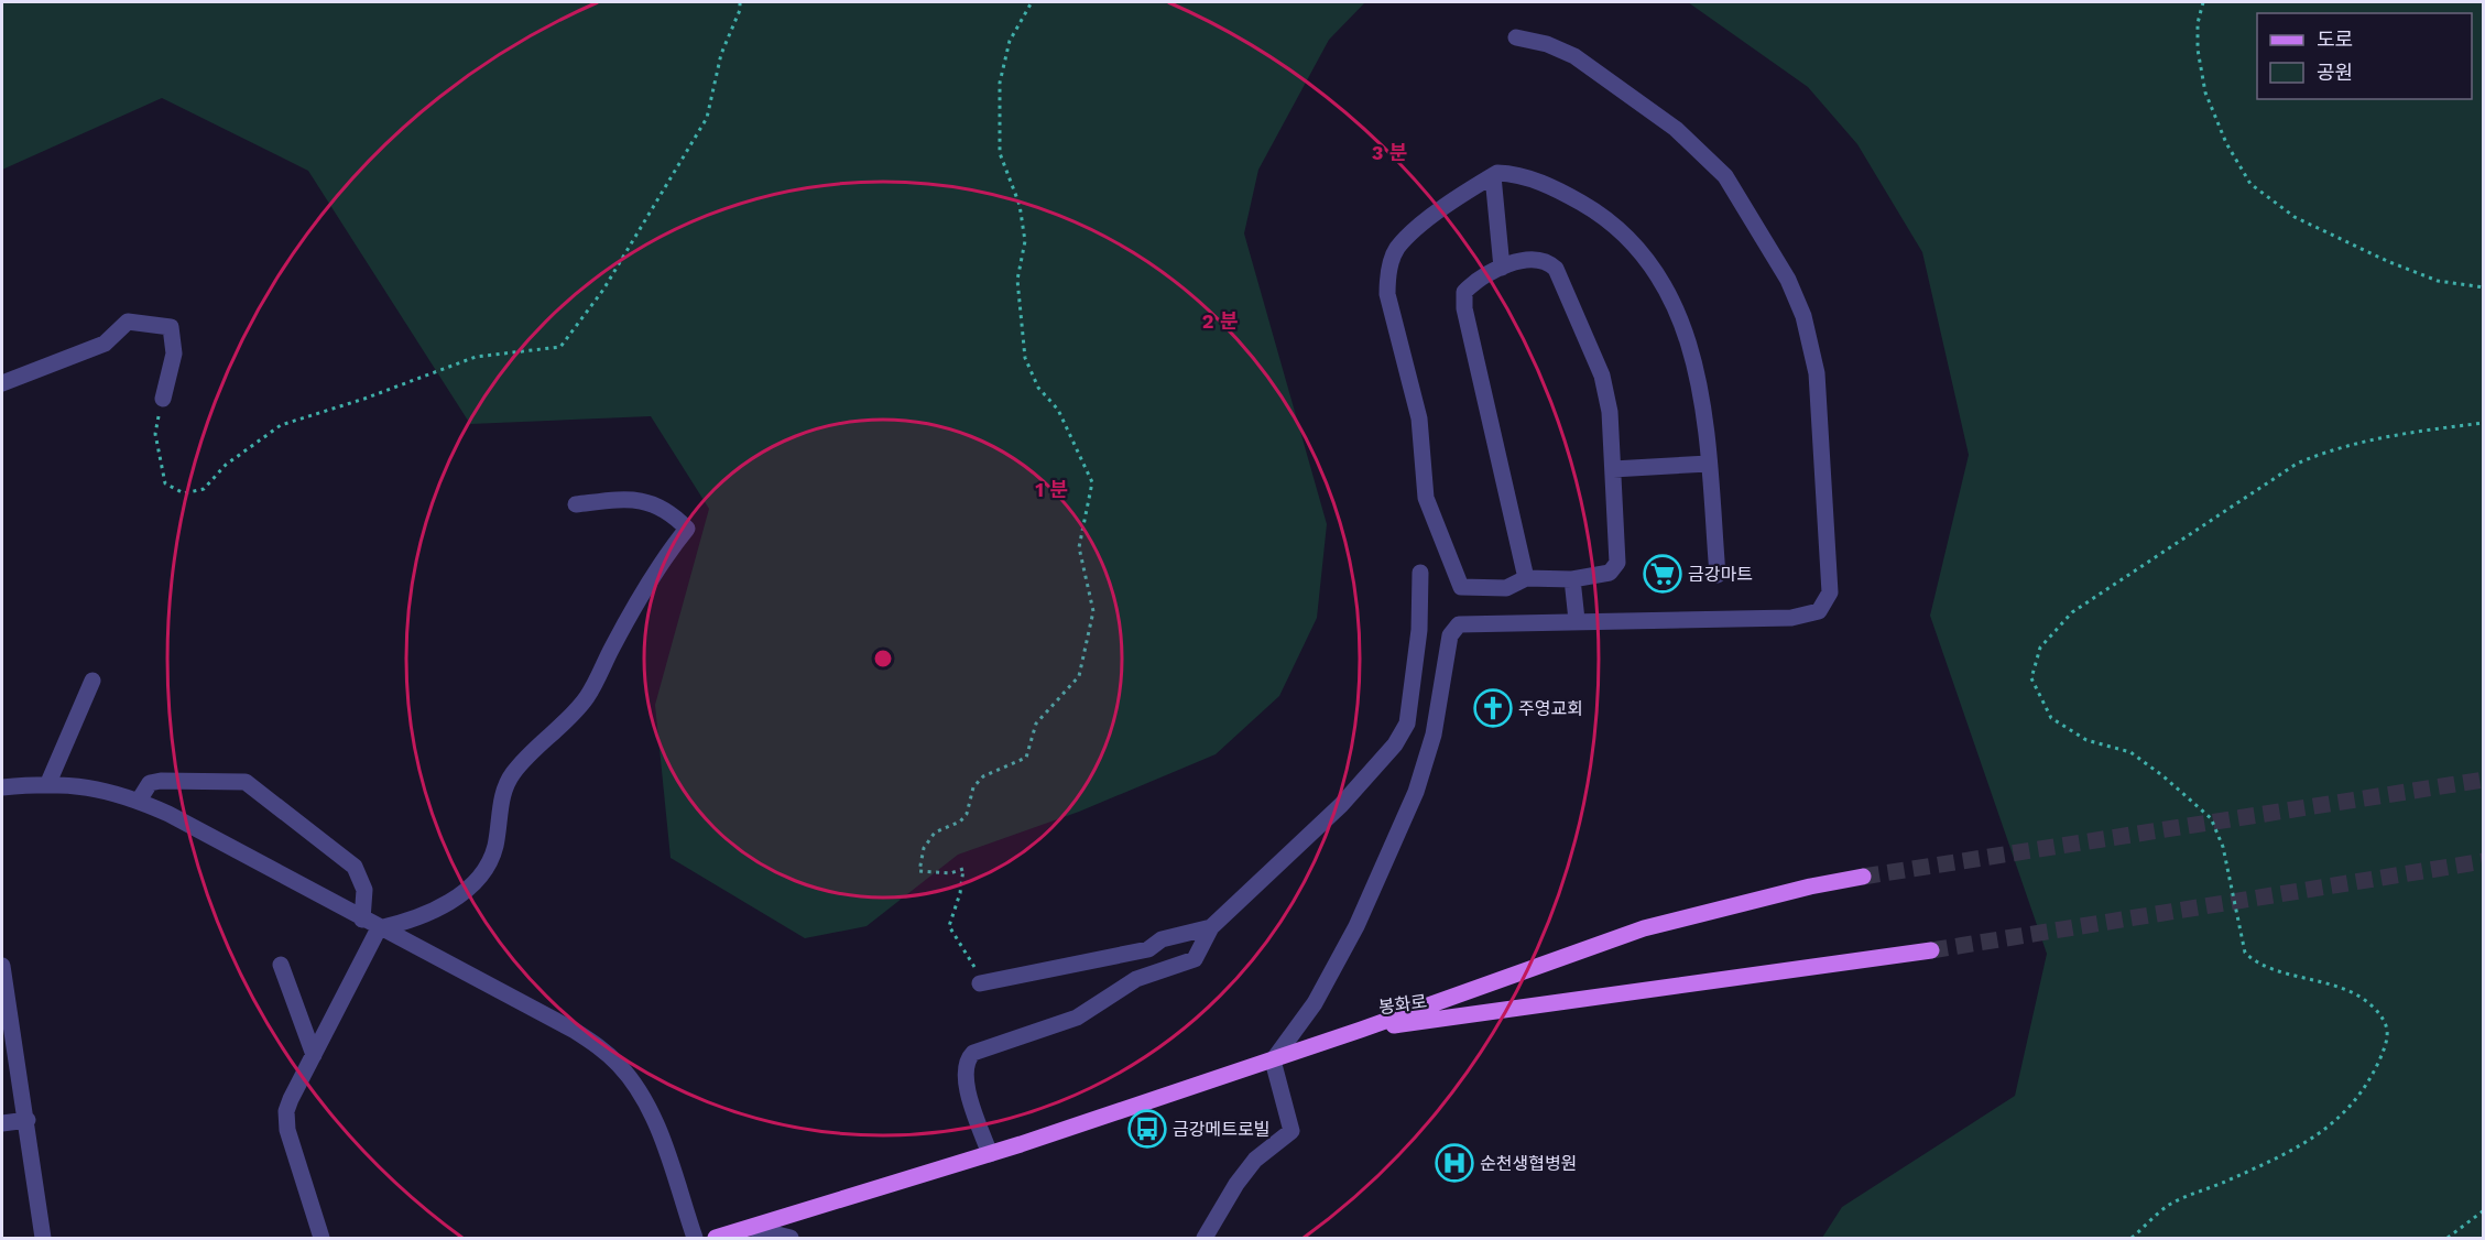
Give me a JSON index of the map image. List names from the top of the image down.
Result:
{
  "streets": {
    "main road": ["봉화로"]
  },
  "places": {
    "supermarket": ["금강마트"],
    "church": ["주영교회"],
    "bus stop": ["금강메트로빌"],
    "hospital": ["순천생협병원"]
  },
  "legend": ["도로", "공원"],
  "rings": ["3 분", "2 분", "1 분"]
}
